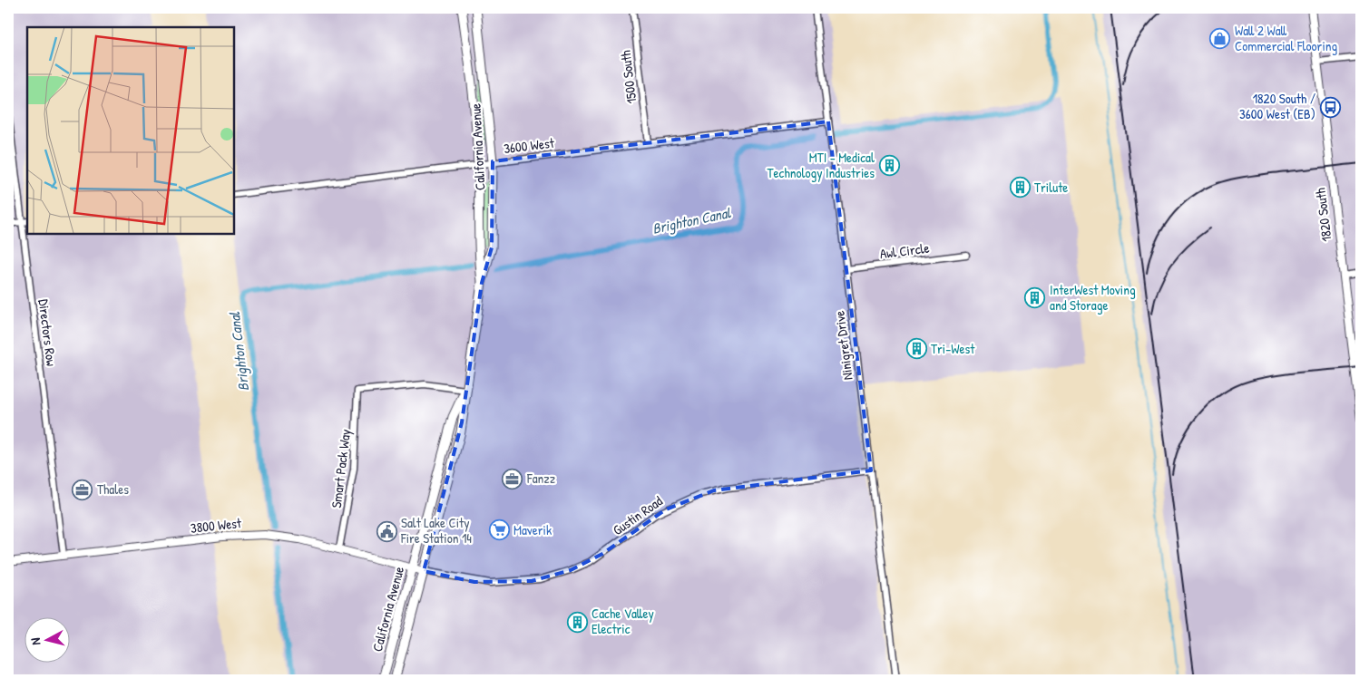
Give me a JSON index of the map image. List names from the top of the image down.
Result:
{
  "streets": {
    "main road": ["California Avenue"],
    "street": [
      "1500 South",
      "3600 West",
      "1820 South",
      "Awl Circle",
      "Directors Row",
      "Ninigret Drive",
      "Smart Pack Way",
      "Gustin Road",
      "3800 West"
    ]
  },
  "crossings": [
    ["1500 South", "3600 West"],
    ["3600 West", "California Avenue"],
    ["3600 West", "Ninigret Drive"],
    ["California Avenue", "Smart Pack Way"],
    ["California Avenue", "Gustin Road"],
    ["California Avenue", "3800 West"],
    ["Awl Circle", "Ninigret Drive"],
    ["Directors Row", "3800 West"],
    ["Ninigret Drive", "Gustin Road"],
    ["Smart Pack Way", "3800 West"],
    ["Gustin Road", "3800 West"]
  ],
  "water": ["Brighton Canal"],
  "places": {
    "shop": ["Wall 2 Wall Commercial Flooring"],
    "bus stop": ["1820 South / 3600 West (EB)"],
    "building": [
      "MTI - Medical Technology Industries",
      "Trilute",
      "InterWest Moving and Storage",
      "Tri-West",
      "Cache Valley Electric"
    ],
    "office": ["Fanzz", "Thales"],
    "supermarket": ["Maverik"],
    "public building": ["Salt Lake City Fire Station 14"]
  },
  "north": "left"
}
